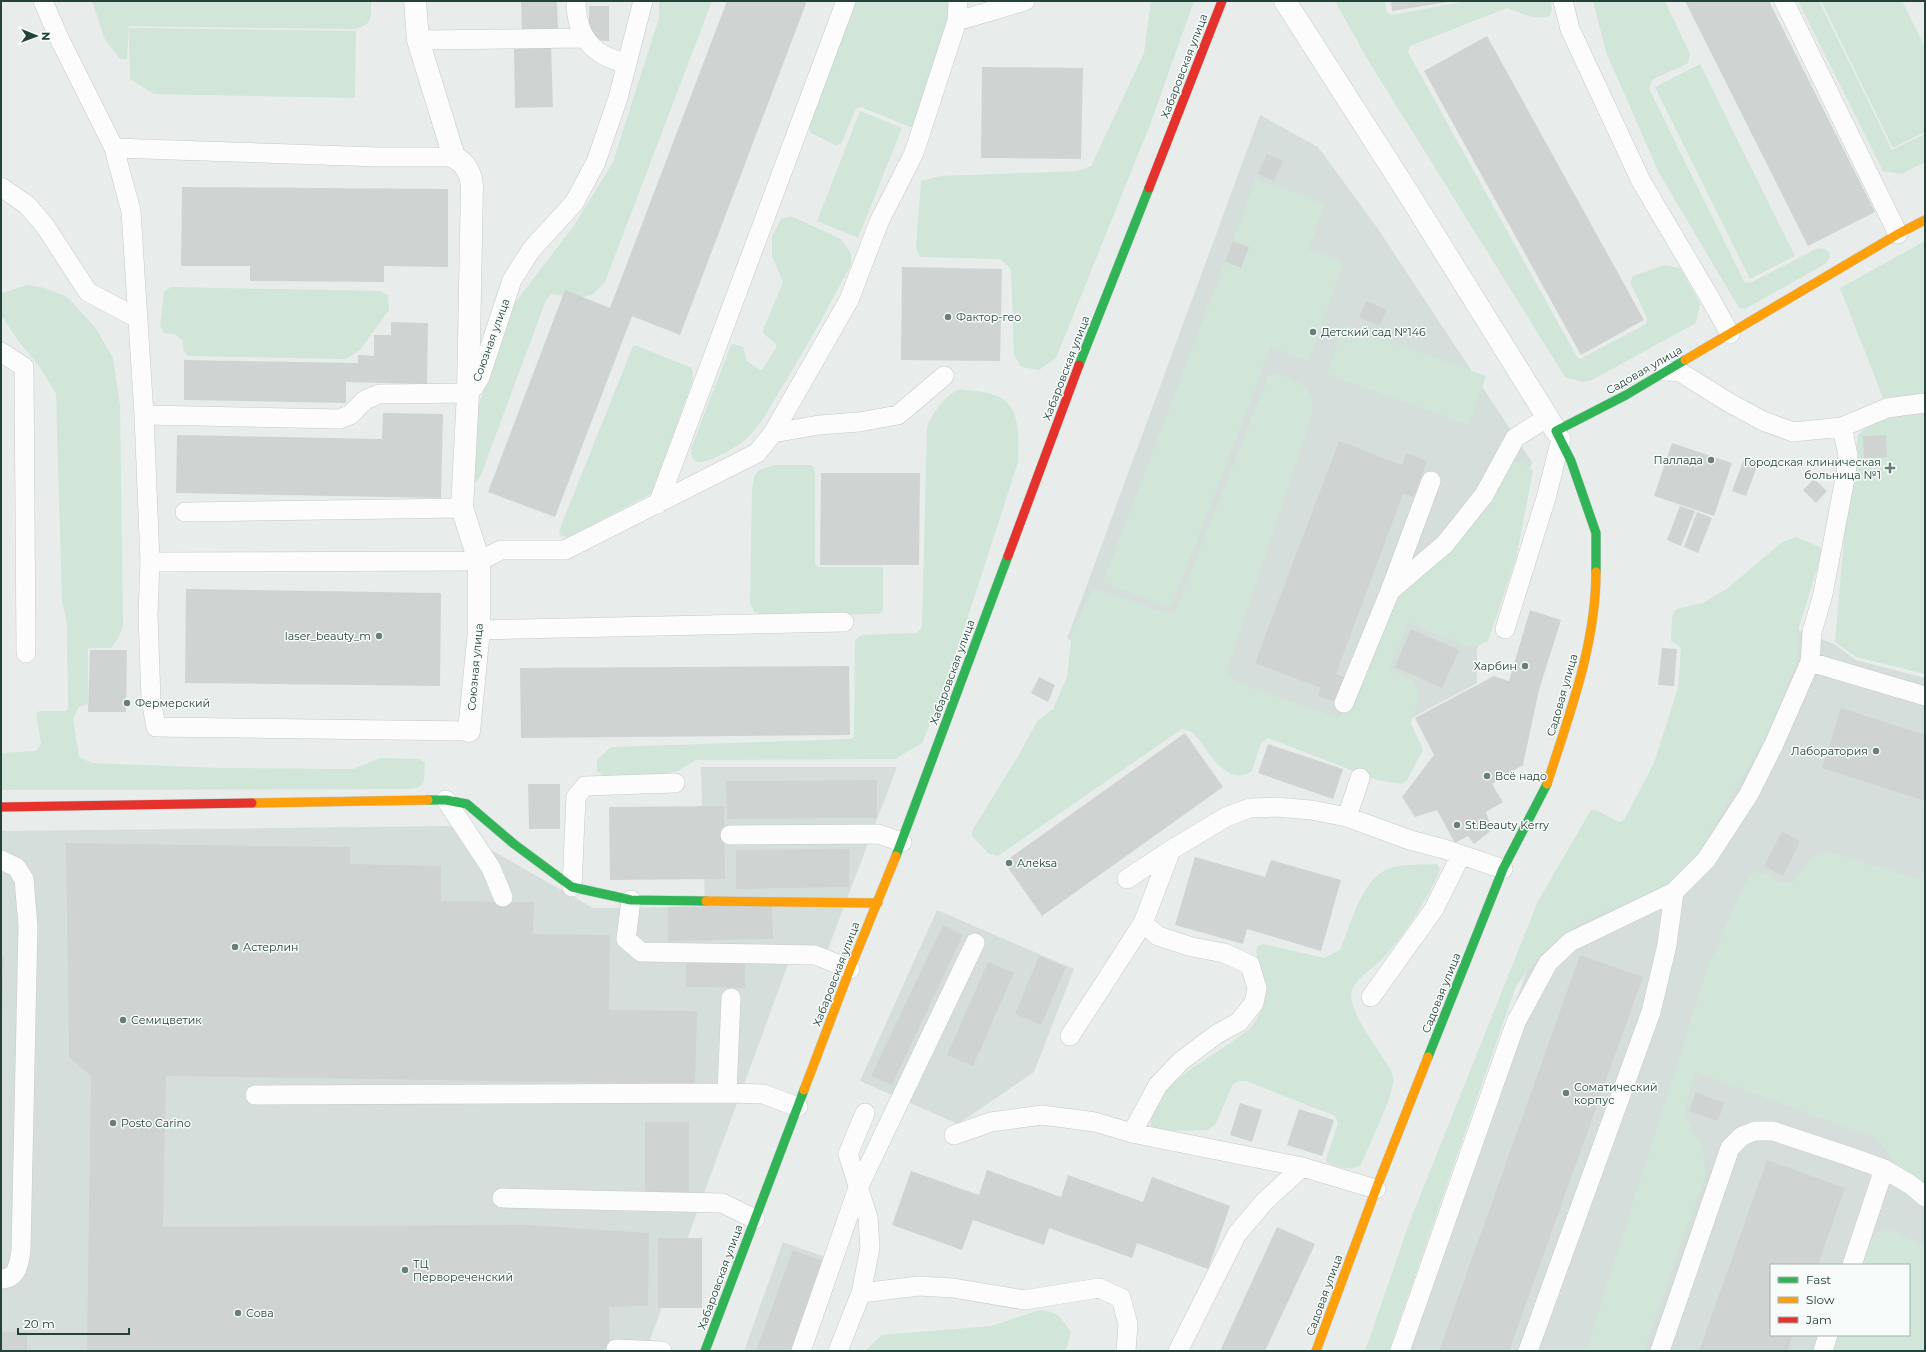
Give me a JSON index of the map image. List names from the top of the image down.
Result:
{
  "streets": {
    "street": ["Хабаровская улица", "Союзная улица", "Садовая улица"]
  },
  "places": {
    "other": [
      "Фактор-гео",
      "Детский сад №146",
      "Паллада",
      "laser_beauty_m",
      "Харбин",
      "Фермерский",
      "Лаборатория",
      "Всё надо",
      "St.Beauty Kerry",
      "Алеksa",
      "Астерлин",
      "Семицветик",
      "Соматический корпус",
      "Posto Carino",
      "ТЦ Первореченский",
      "Сова"
    ],
    "health": ["Городская клиническая больница №1"]
  },
  "legend": ["Fast", "Slow", "Jam"],
  "scale_bar": "20 m",
  "north": "right"
}
